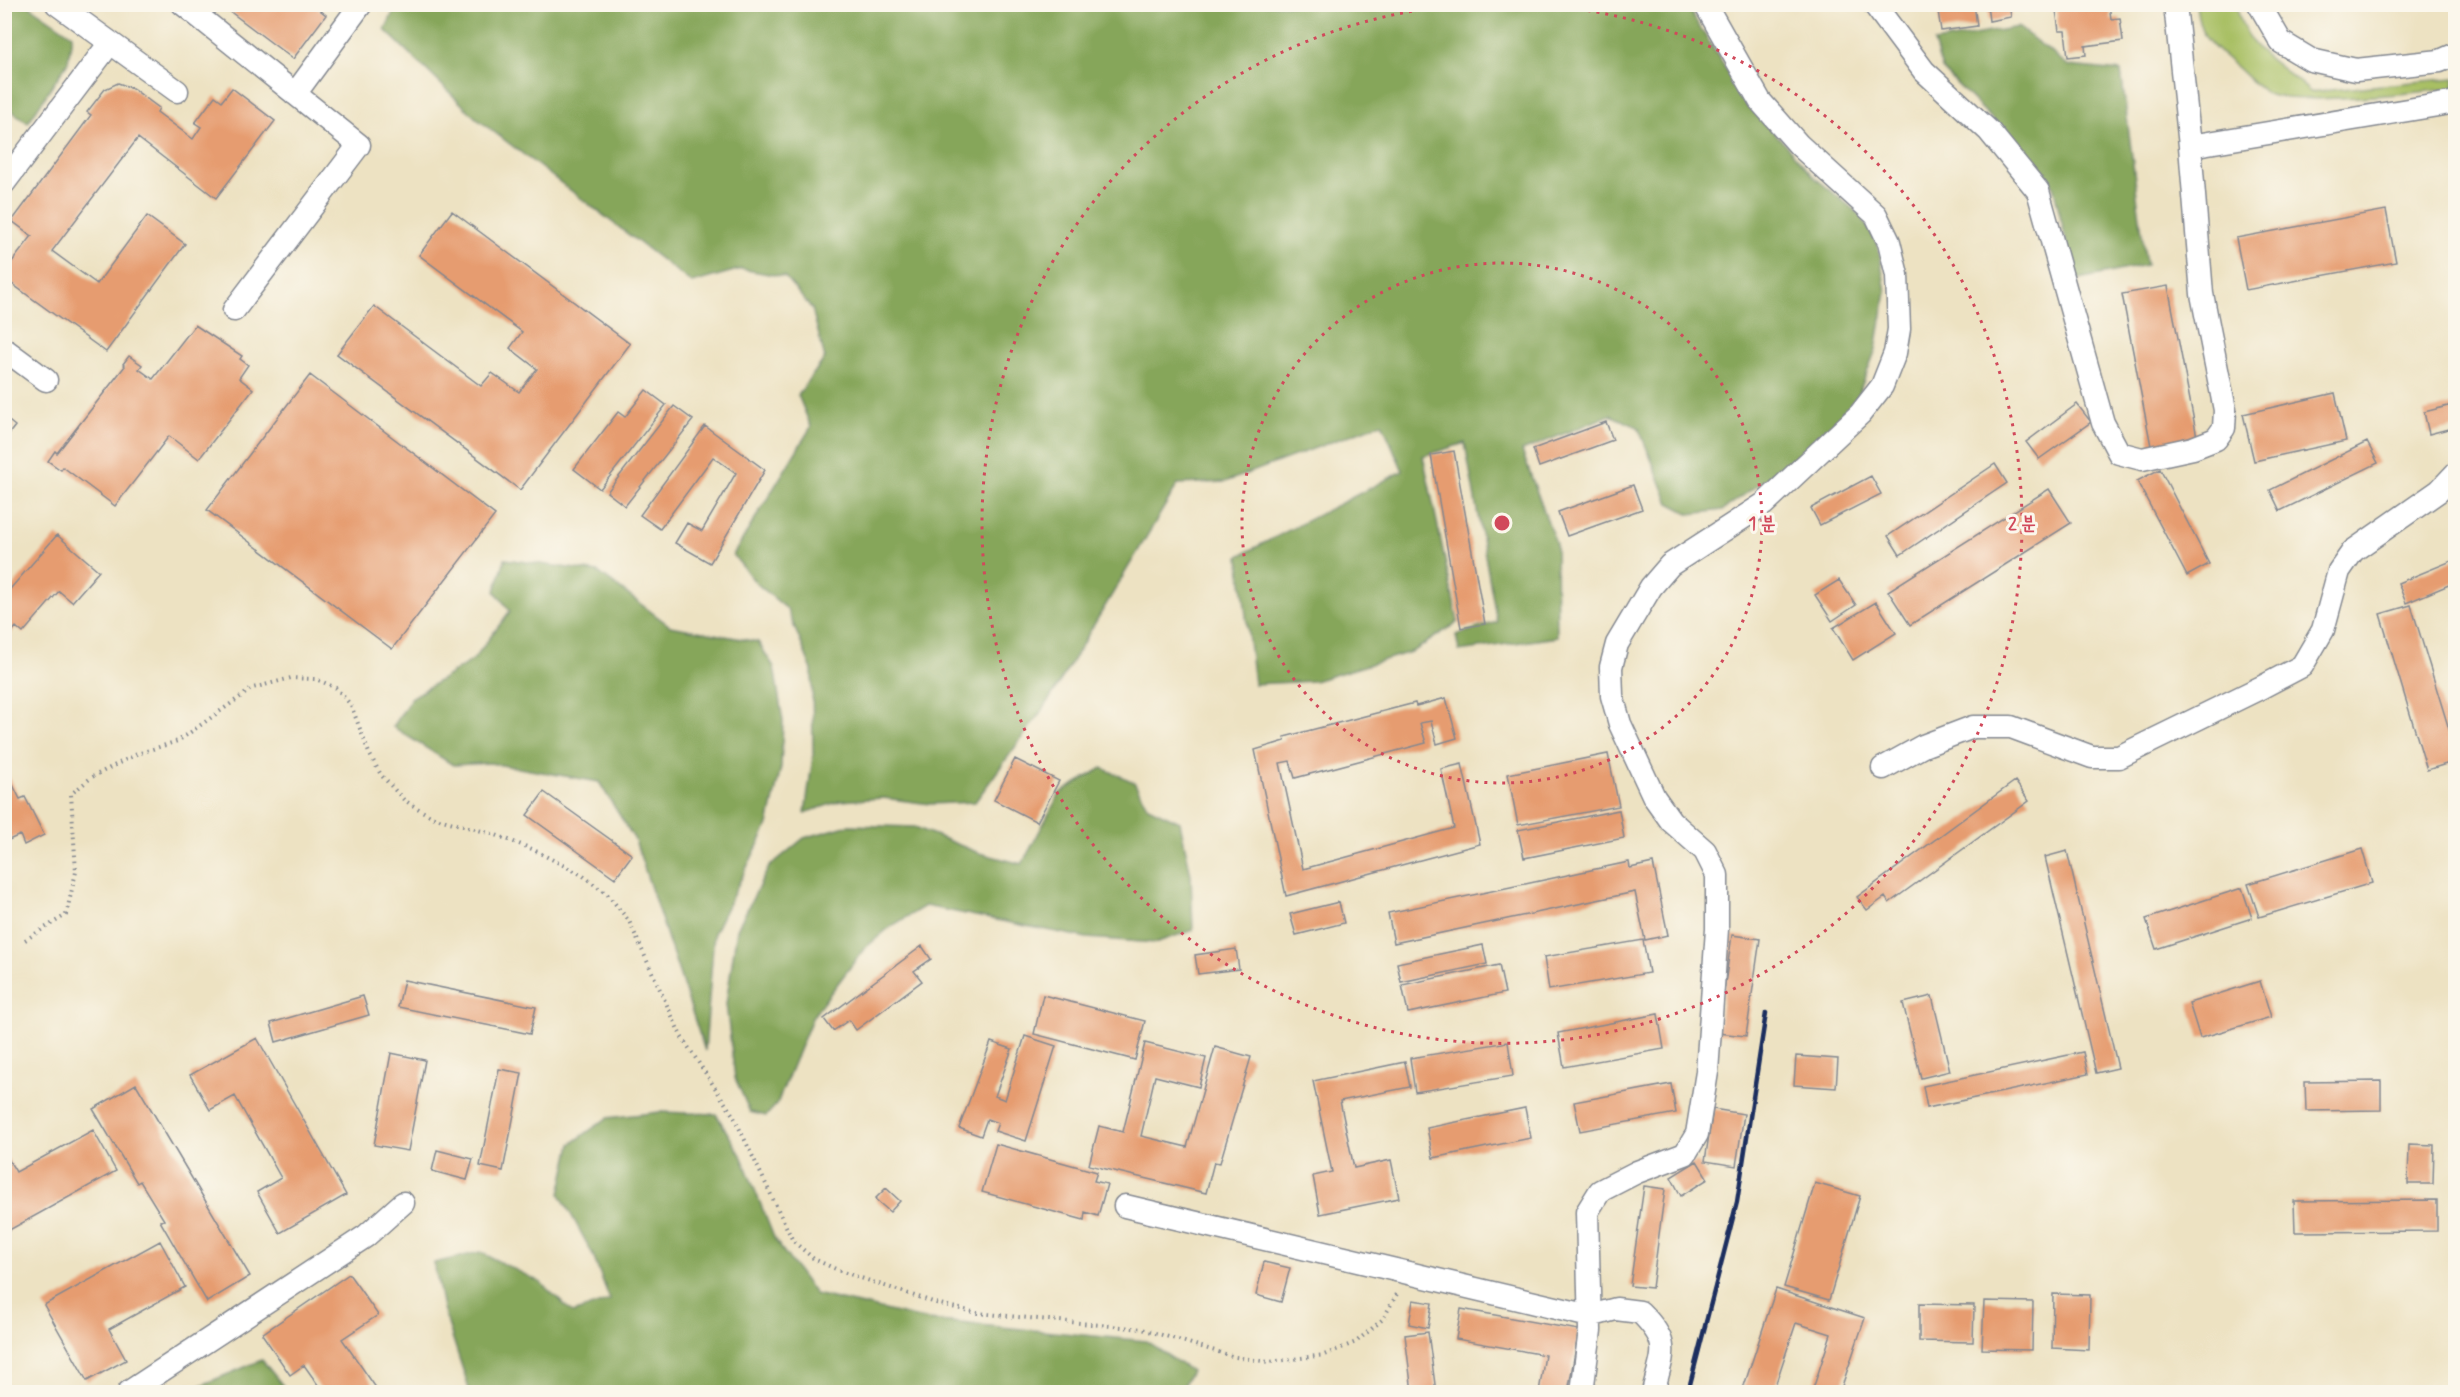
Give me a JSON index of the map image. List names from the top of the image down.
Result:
{
  "rings": ["1 분", "2 분"]
}
